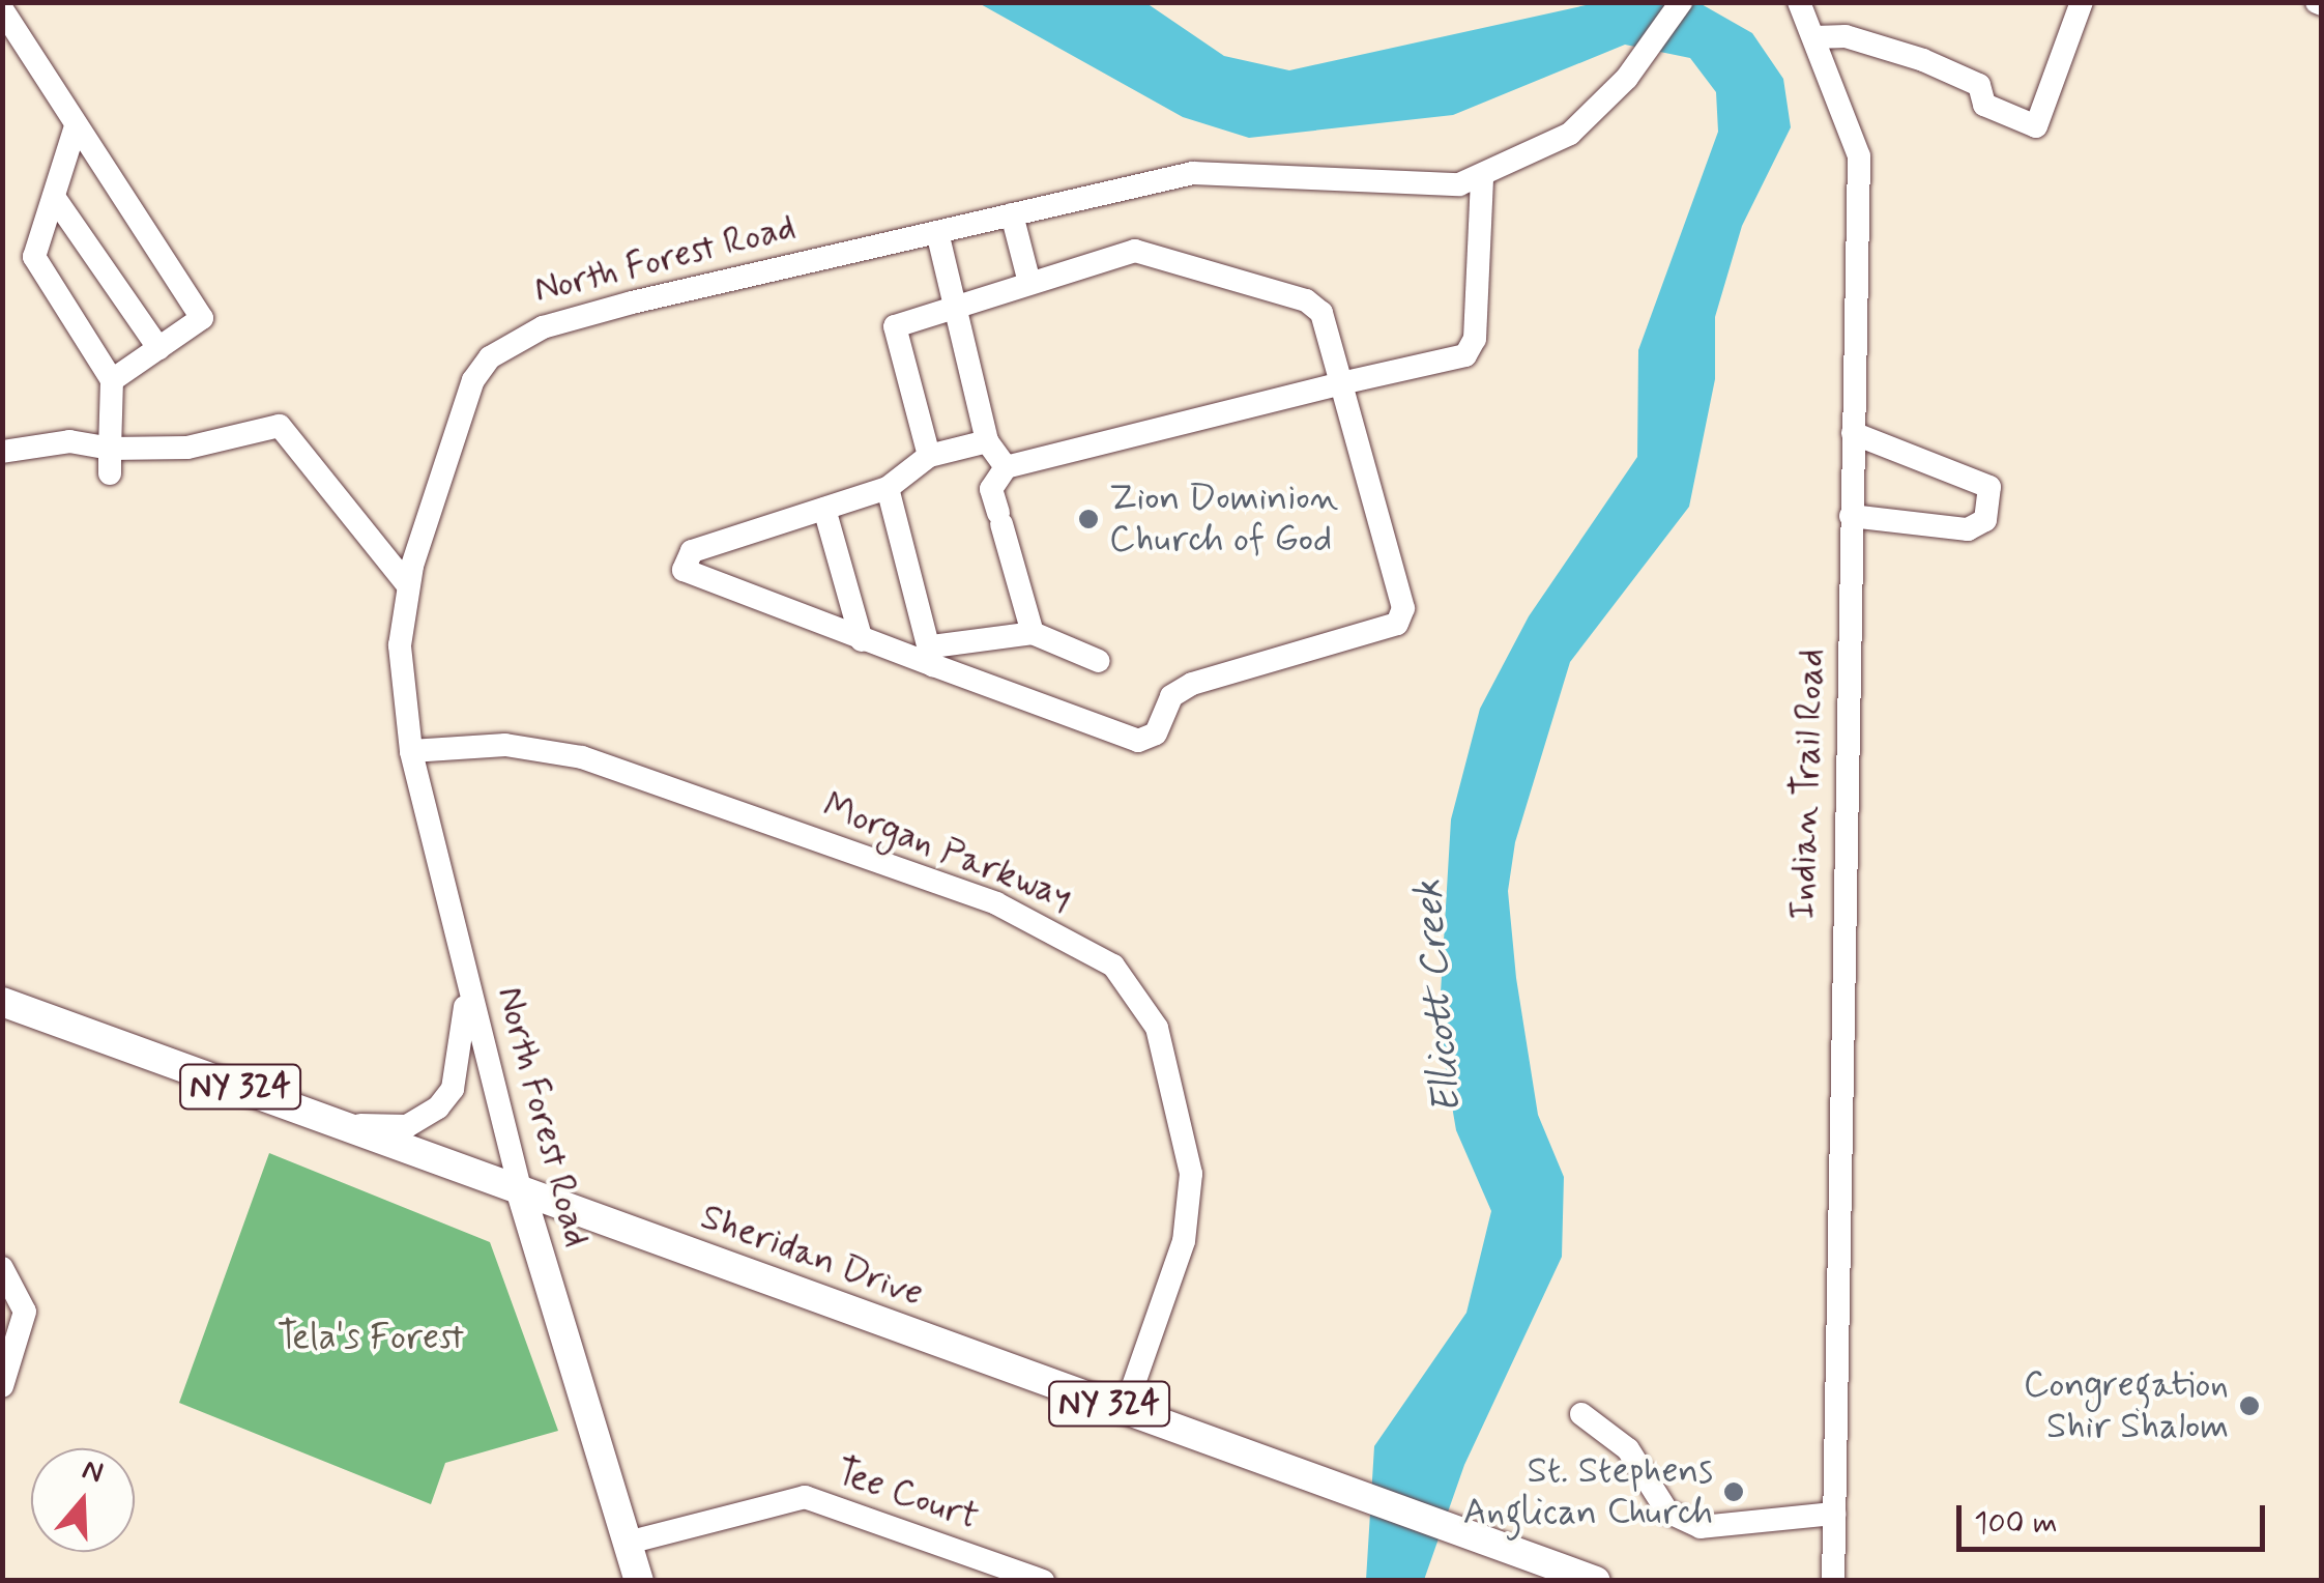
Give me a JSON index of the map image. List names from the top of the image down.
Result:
{
  "streets": {
    "main road": ["North Forest Road", "NY 324", "Sheridan Drive"],
    "street": ["Indian Trail Road", "Morgan Parkway", "Tee Court"]
  },
  "crossings": [
    ["North Forest Road", "Morgan Parkway"],
    ["North Forest Road", "Sheridan Drive"],
    ["North Forest Road", "Tee Court"],
    ["Morgan Parkway", "Sheridan Drive"]
  ],
  "water": ["Ellicott Creek"],
  "parks": ["Tela's Forest"],
  "places": ["Zion Dominion Church of God", "Congregation Shir Shalom", "St. Stephens Anglican Church"],
  "scale_bar": "100 m",
  "north": "top"
}
